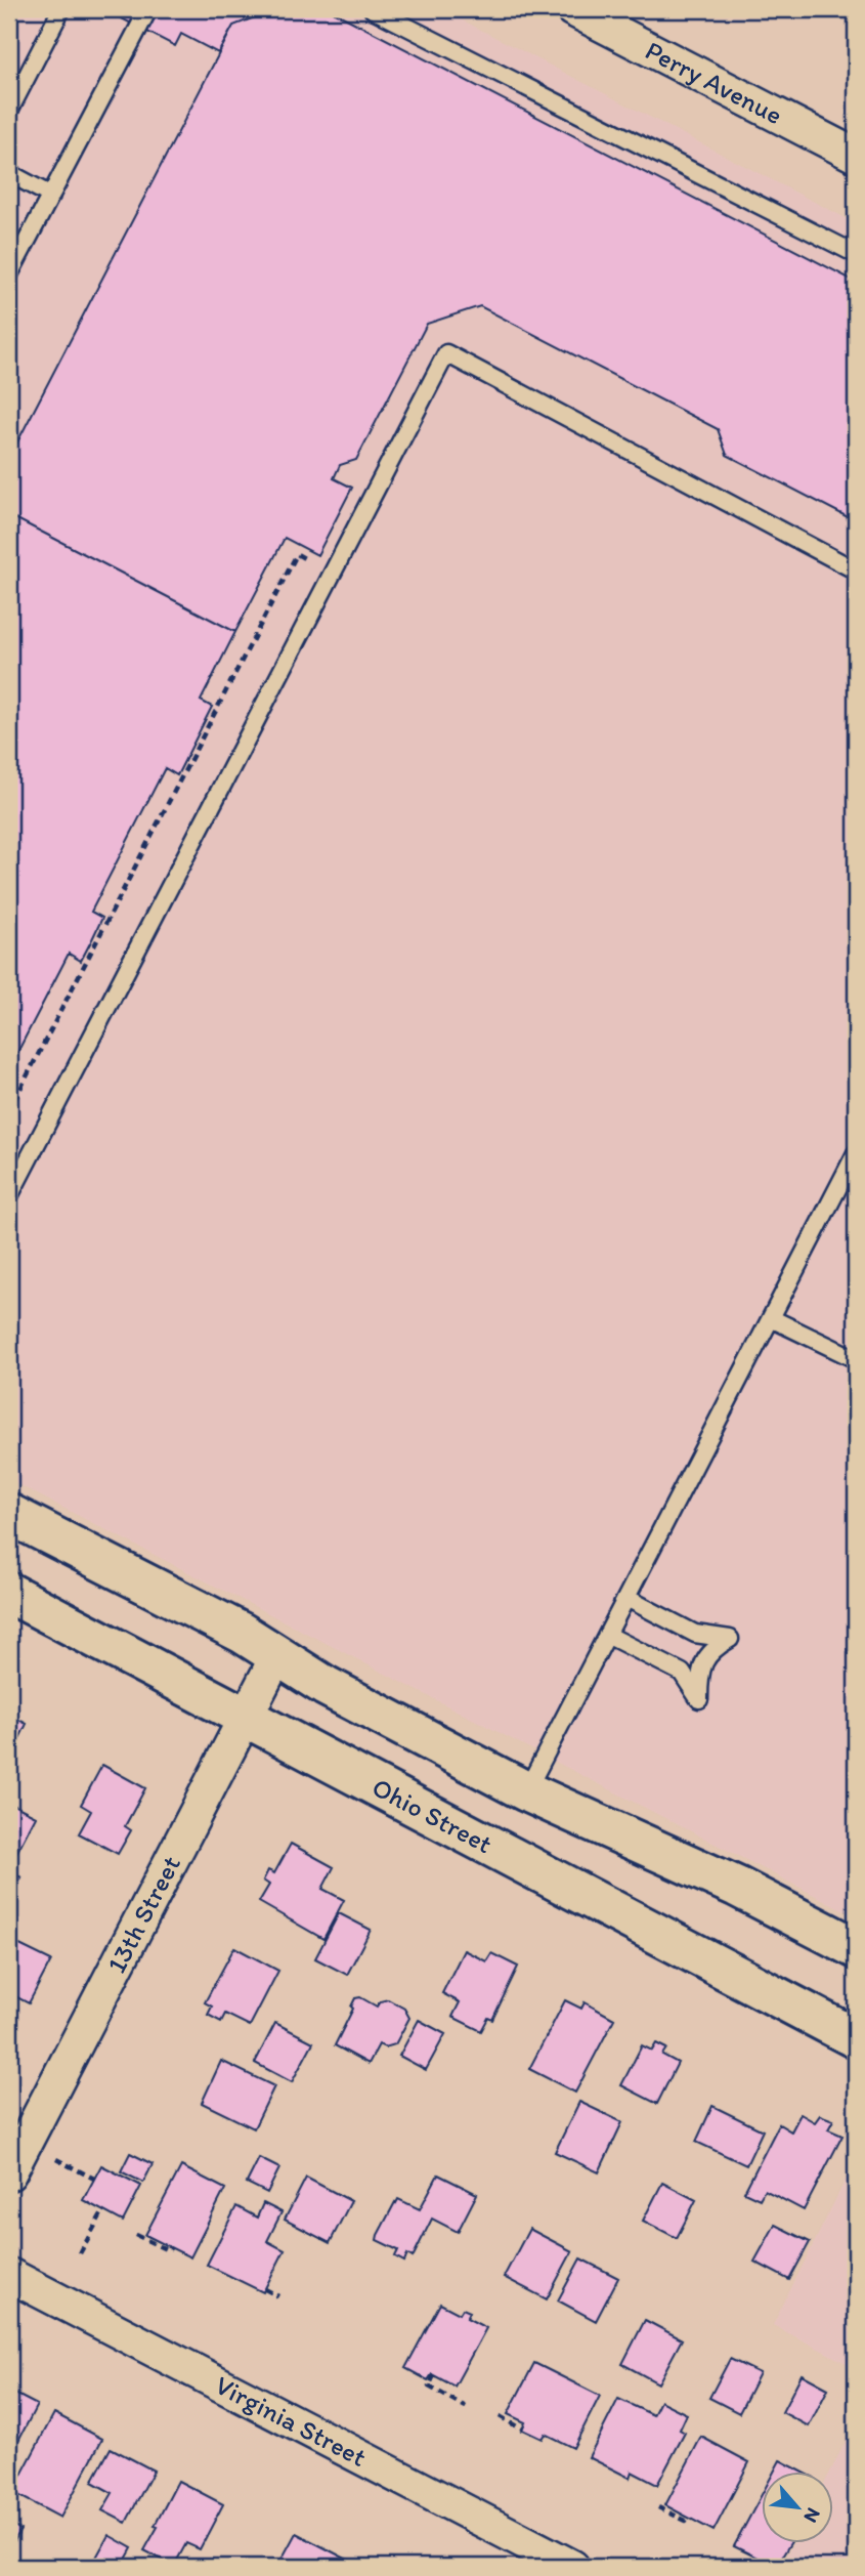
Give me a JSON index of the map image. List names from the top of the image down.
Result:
{
  "streets": {
    "street": [
      "Perry Avenue",
      "Ohio Street",
      "13th Street",
      "Virginia Street"
    ]
  },
  "crossings": [
    ["Ohio Street", "13th Street"]
  ],
  "north": "bottom right"
}
